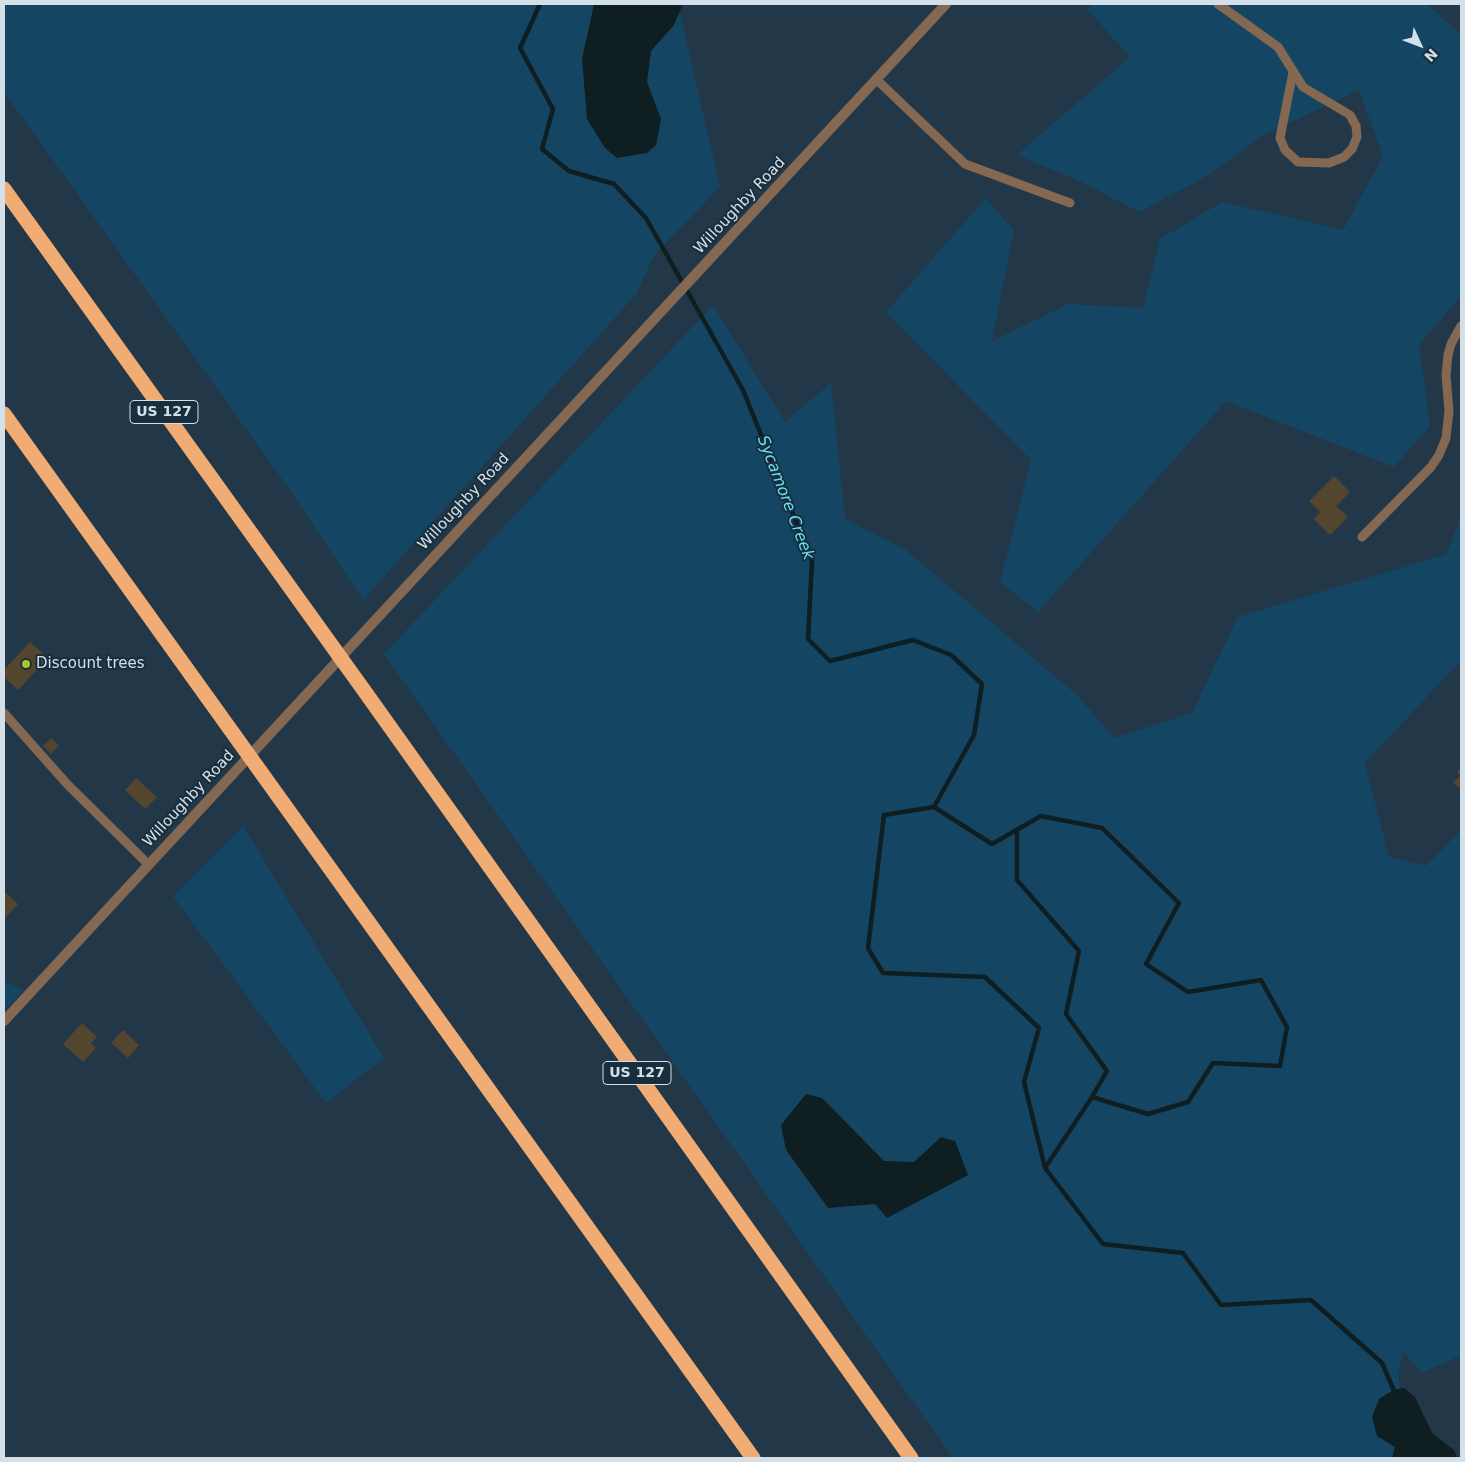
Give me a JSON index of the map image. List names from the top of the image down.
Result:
{
  "streets": {
    "highway": ["US 127"],
    "street": ["Willoughby Road"]
  },
  "water": ["Sycamore Creek"],
  "places": ["Discount trees"],
  "north": "bottom right"
}
